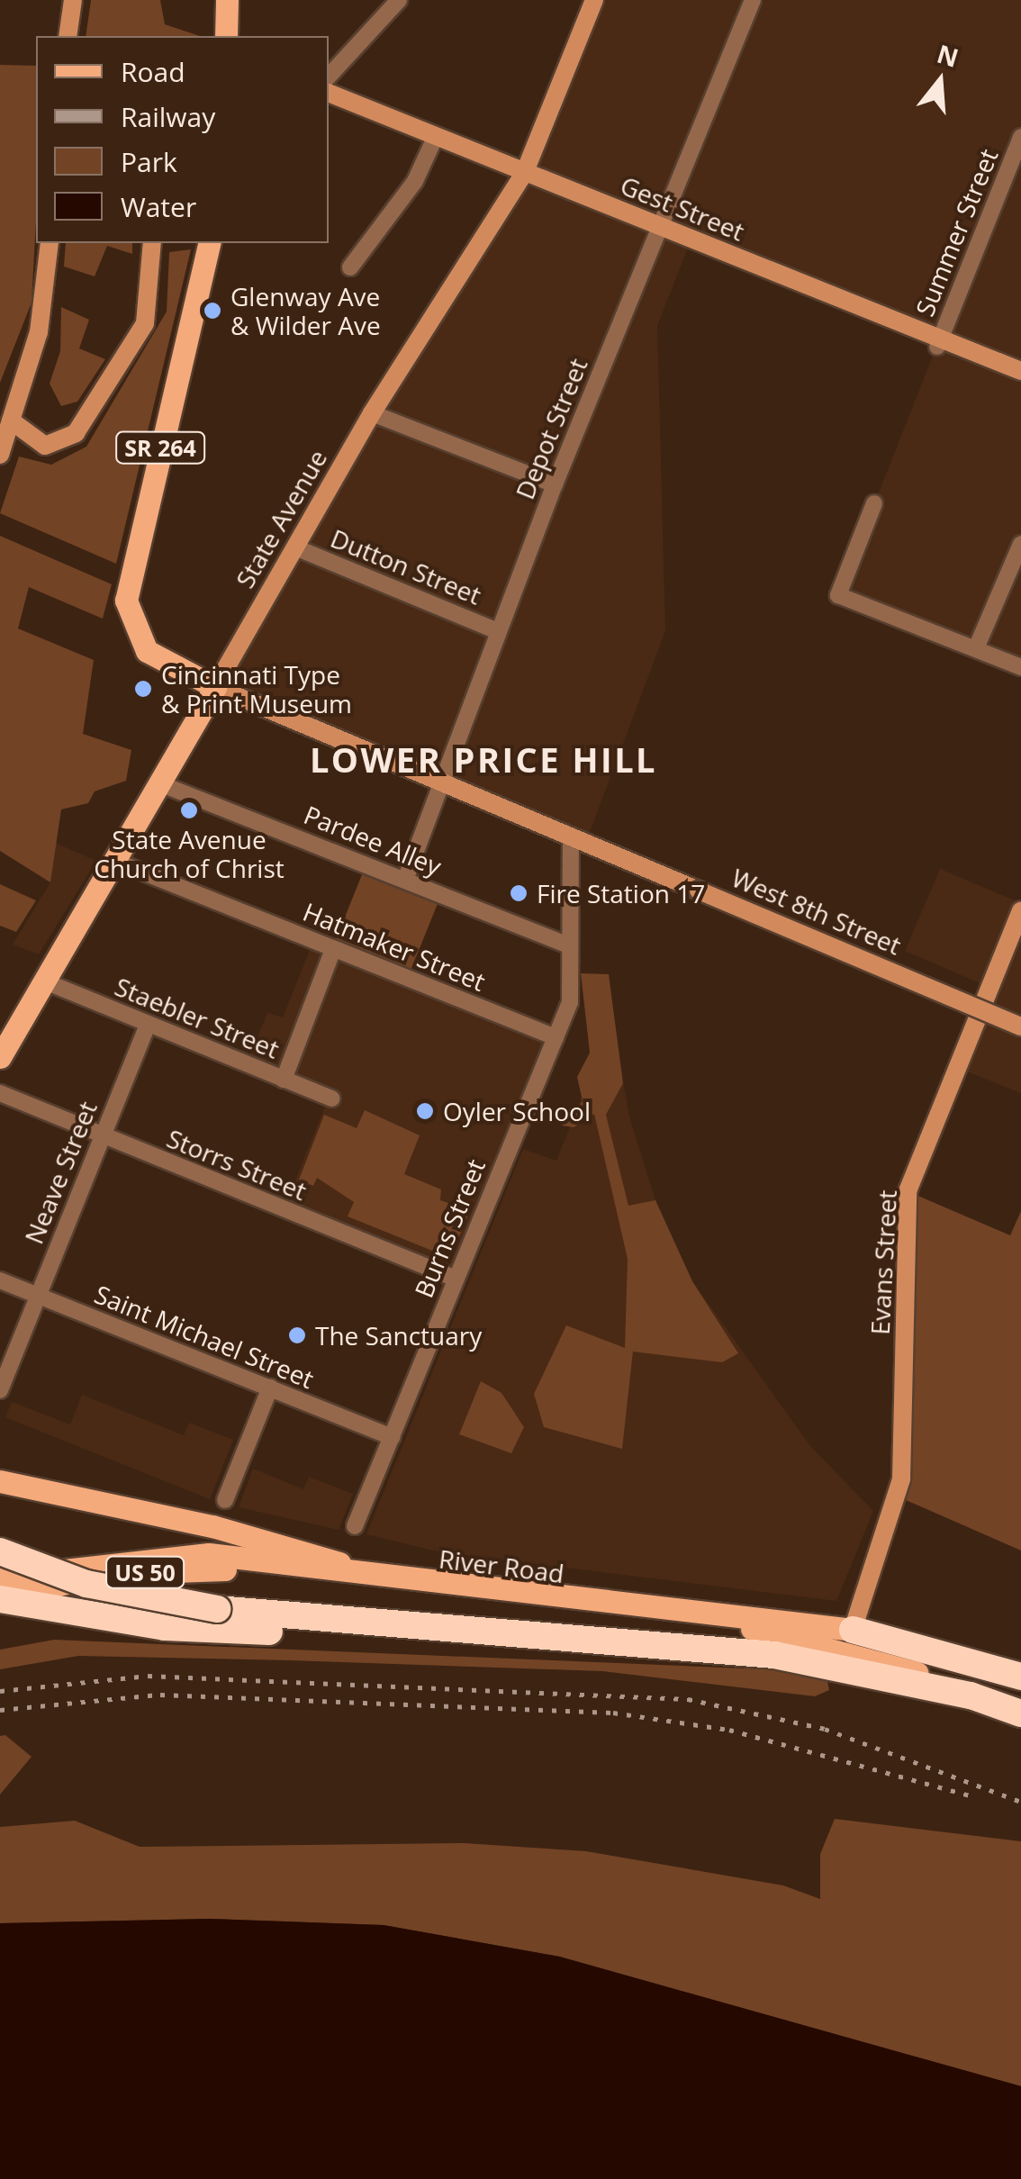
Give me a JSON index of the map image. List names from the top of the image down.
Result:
{
  "streets": {
    "highway": ["US 50"],
    "main road": [
      "Gest Street",
      "SR 264",
      "State Avenue",
      "West 8th Street",
      "Evans Street",
      "River Road"
    ],
    "street": [
      "Summer Street",
      "Depot Street",
      "Dutton Street",
      "Pardee Alley",
      "Hatmaker Street",
      "Staebler Street",
      "Storrs Street",
      "Neave Street",
      "Burns Street",
      "Saint Michael Street"
    ]
  },
  "crossings": [
    ["Gest Street", "Summer Street"],
    ["Gest Street", "Depot Street"],
    ["Gest Street", "State Avenue"],
    ["Depot Street", "Dutton Street"],
    ["Depot Street", "Pardee Alley"],
    ["Depot Street", "West 8th Street"],
    ["State Avenue", "Dutton Street"],
    ["State Avenue", "Pardee Alley"],
    ["State Avenue", "West 8th Street"],
    ["State Avenue", "Hatmaker Street"],
    ["State Avenue", "Staebler Street"],
    ["Pardee Alley", "Burns Street"],
    ["West 8th Street", "Burns Street"],
    ["Hatmaker Street", "Burns Street"],
    ["Staebler Street", "Neave Street"],
    ["Storrs Street", "Neave Street"],
    ["Storrs Street", "Burns Street"],
    ["Neave Street", "Saint Michael Street"],
    ["Burns Street", "Saint Michael Street"],
    ["Evans Street", "River Road"],
    ["Evans Street", "US 50"],
    ["River Road", "US 50"]
  ],
  "districts": ["LOWER PRICE HILL"],
  "places": [
    "Glenway Ave & Wilder Ave",
    "Cincinnati Type & Print Museum",
    "State Avenue Church of Christ",
    "Fire Station 17",
    "Oyler School",
    "The Sanctuary"
  ],
  "legend": [
    "Road",
    "Railway",
    "Park",
    "Water"
  ],
  "north": "top"
}
